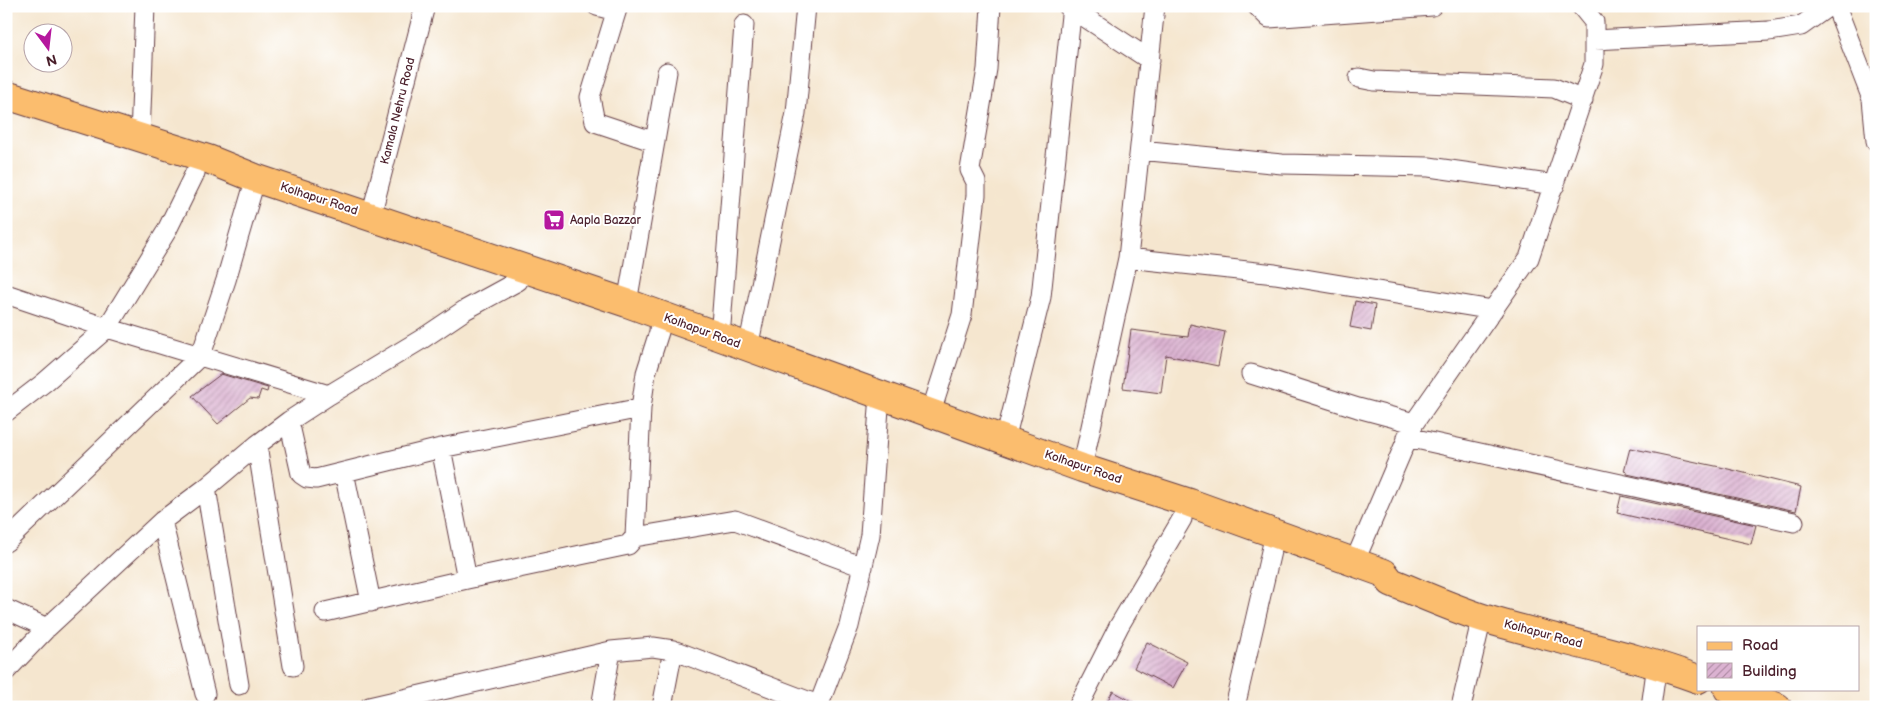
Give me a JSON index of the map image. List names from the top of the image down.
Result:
{
  "streets": {
    "main road": ["Kolhapur Road"],
    "street": ["Kamala Nehru Road"]
  },
  "crossings": [
    ["Kamala Nehru Road", "Kolhapur Road"]
  ],
  "places": {
    "supermarket": ["Aapla Bazzar"]
  },
  "legend": ["Road", "Building"],
  "north": "bottom"
}
